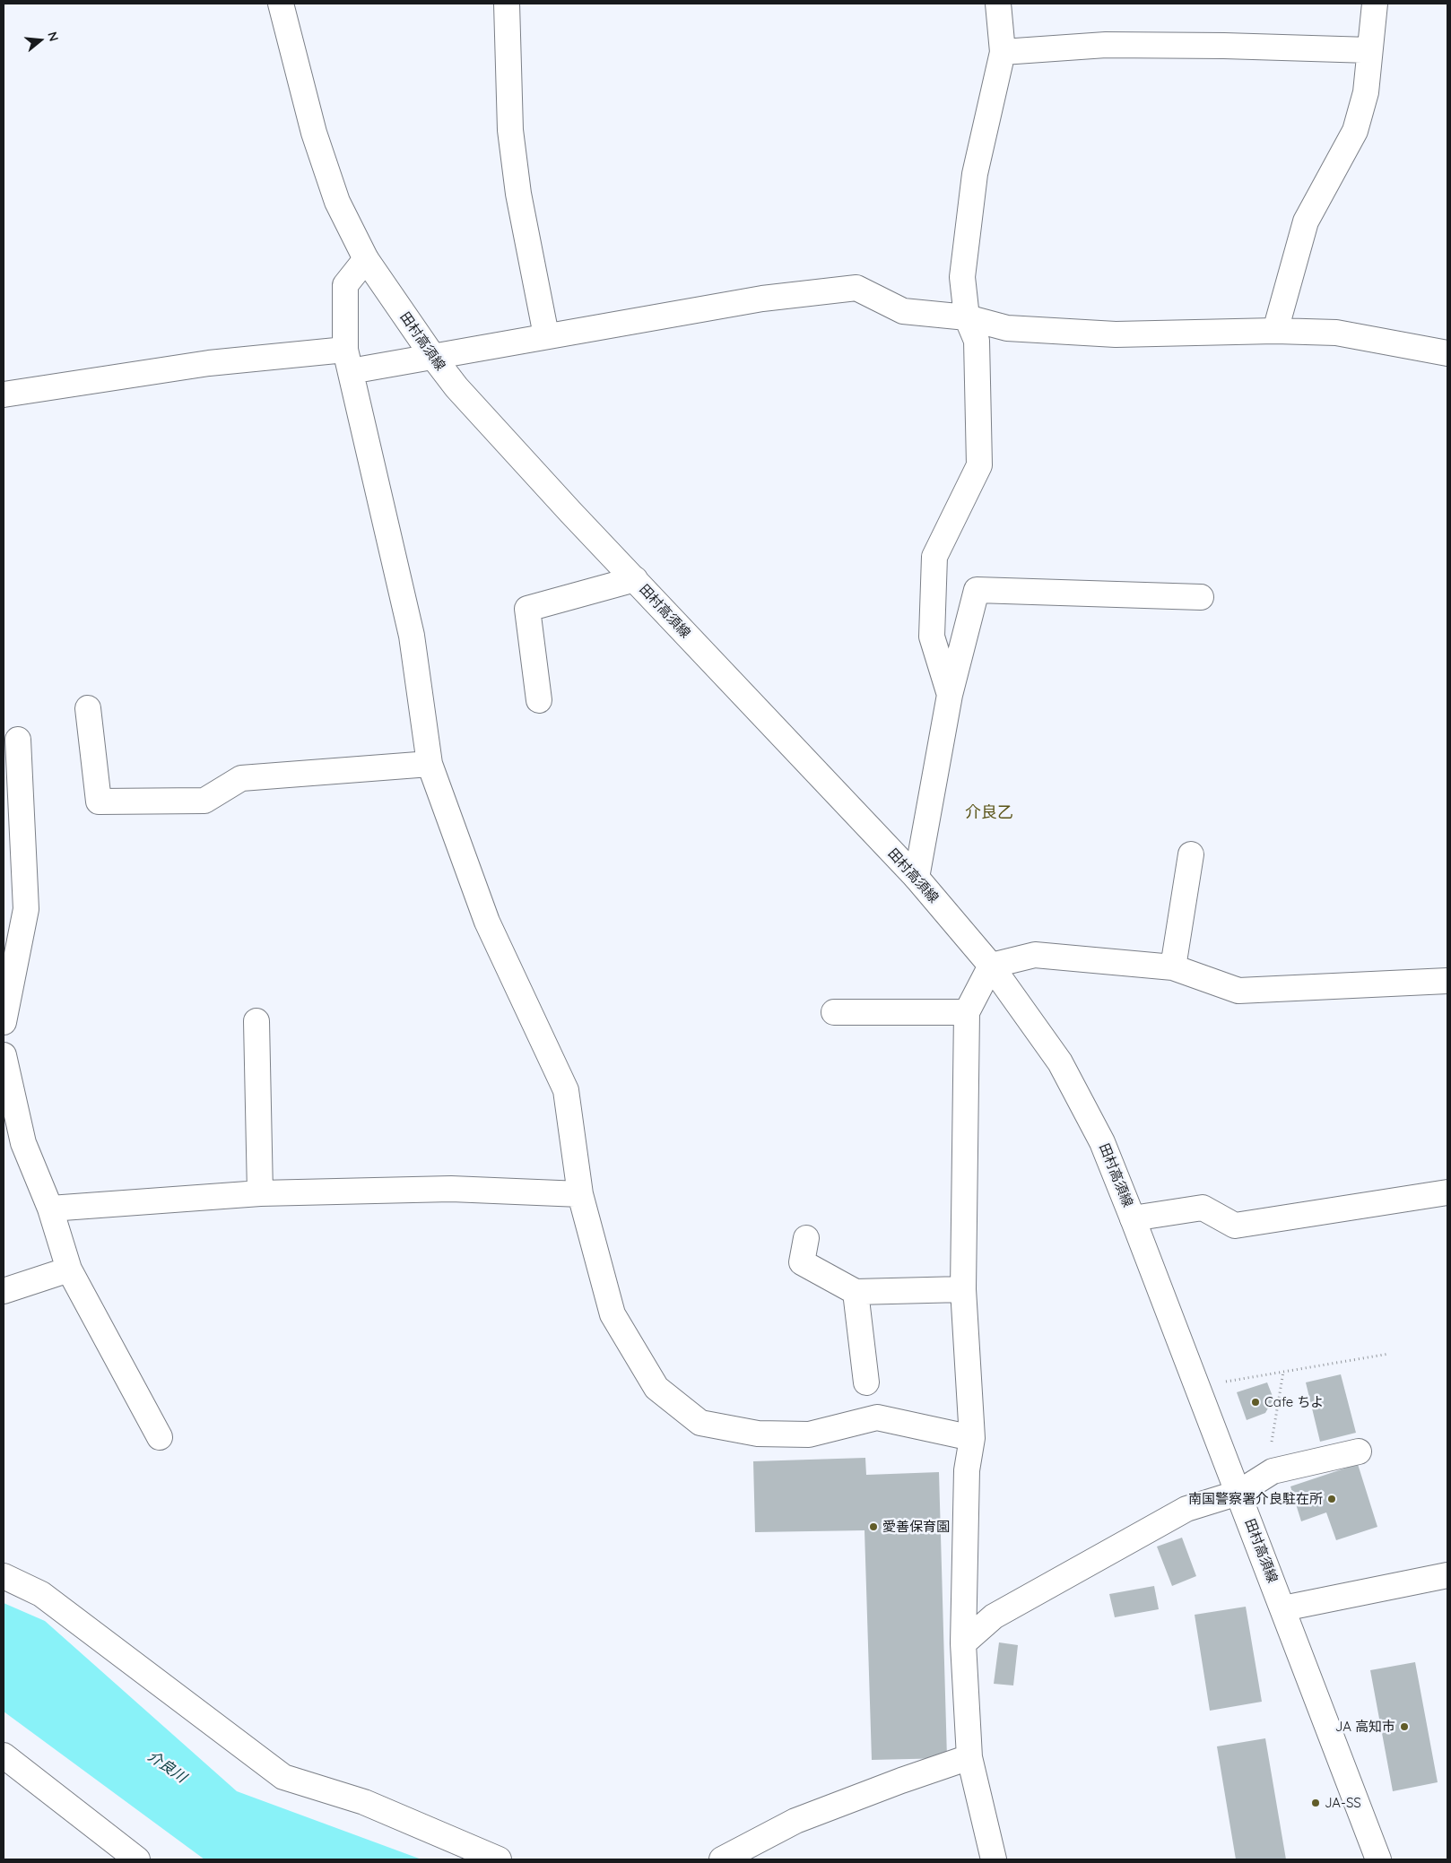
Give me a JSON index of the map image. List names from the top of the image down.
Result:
{
  "streets": {
    "street": ["田村高須線"]
  },
  "districts": ["介良乙"],
  "water": ["介良川"],
  "places": [
    "Cafe ちよ",
    "南国警察署介良駐在所",
    "愛善保育園",
    "JA 高知市",
    "JA-SS"
  ],
  "north": "right"
}
